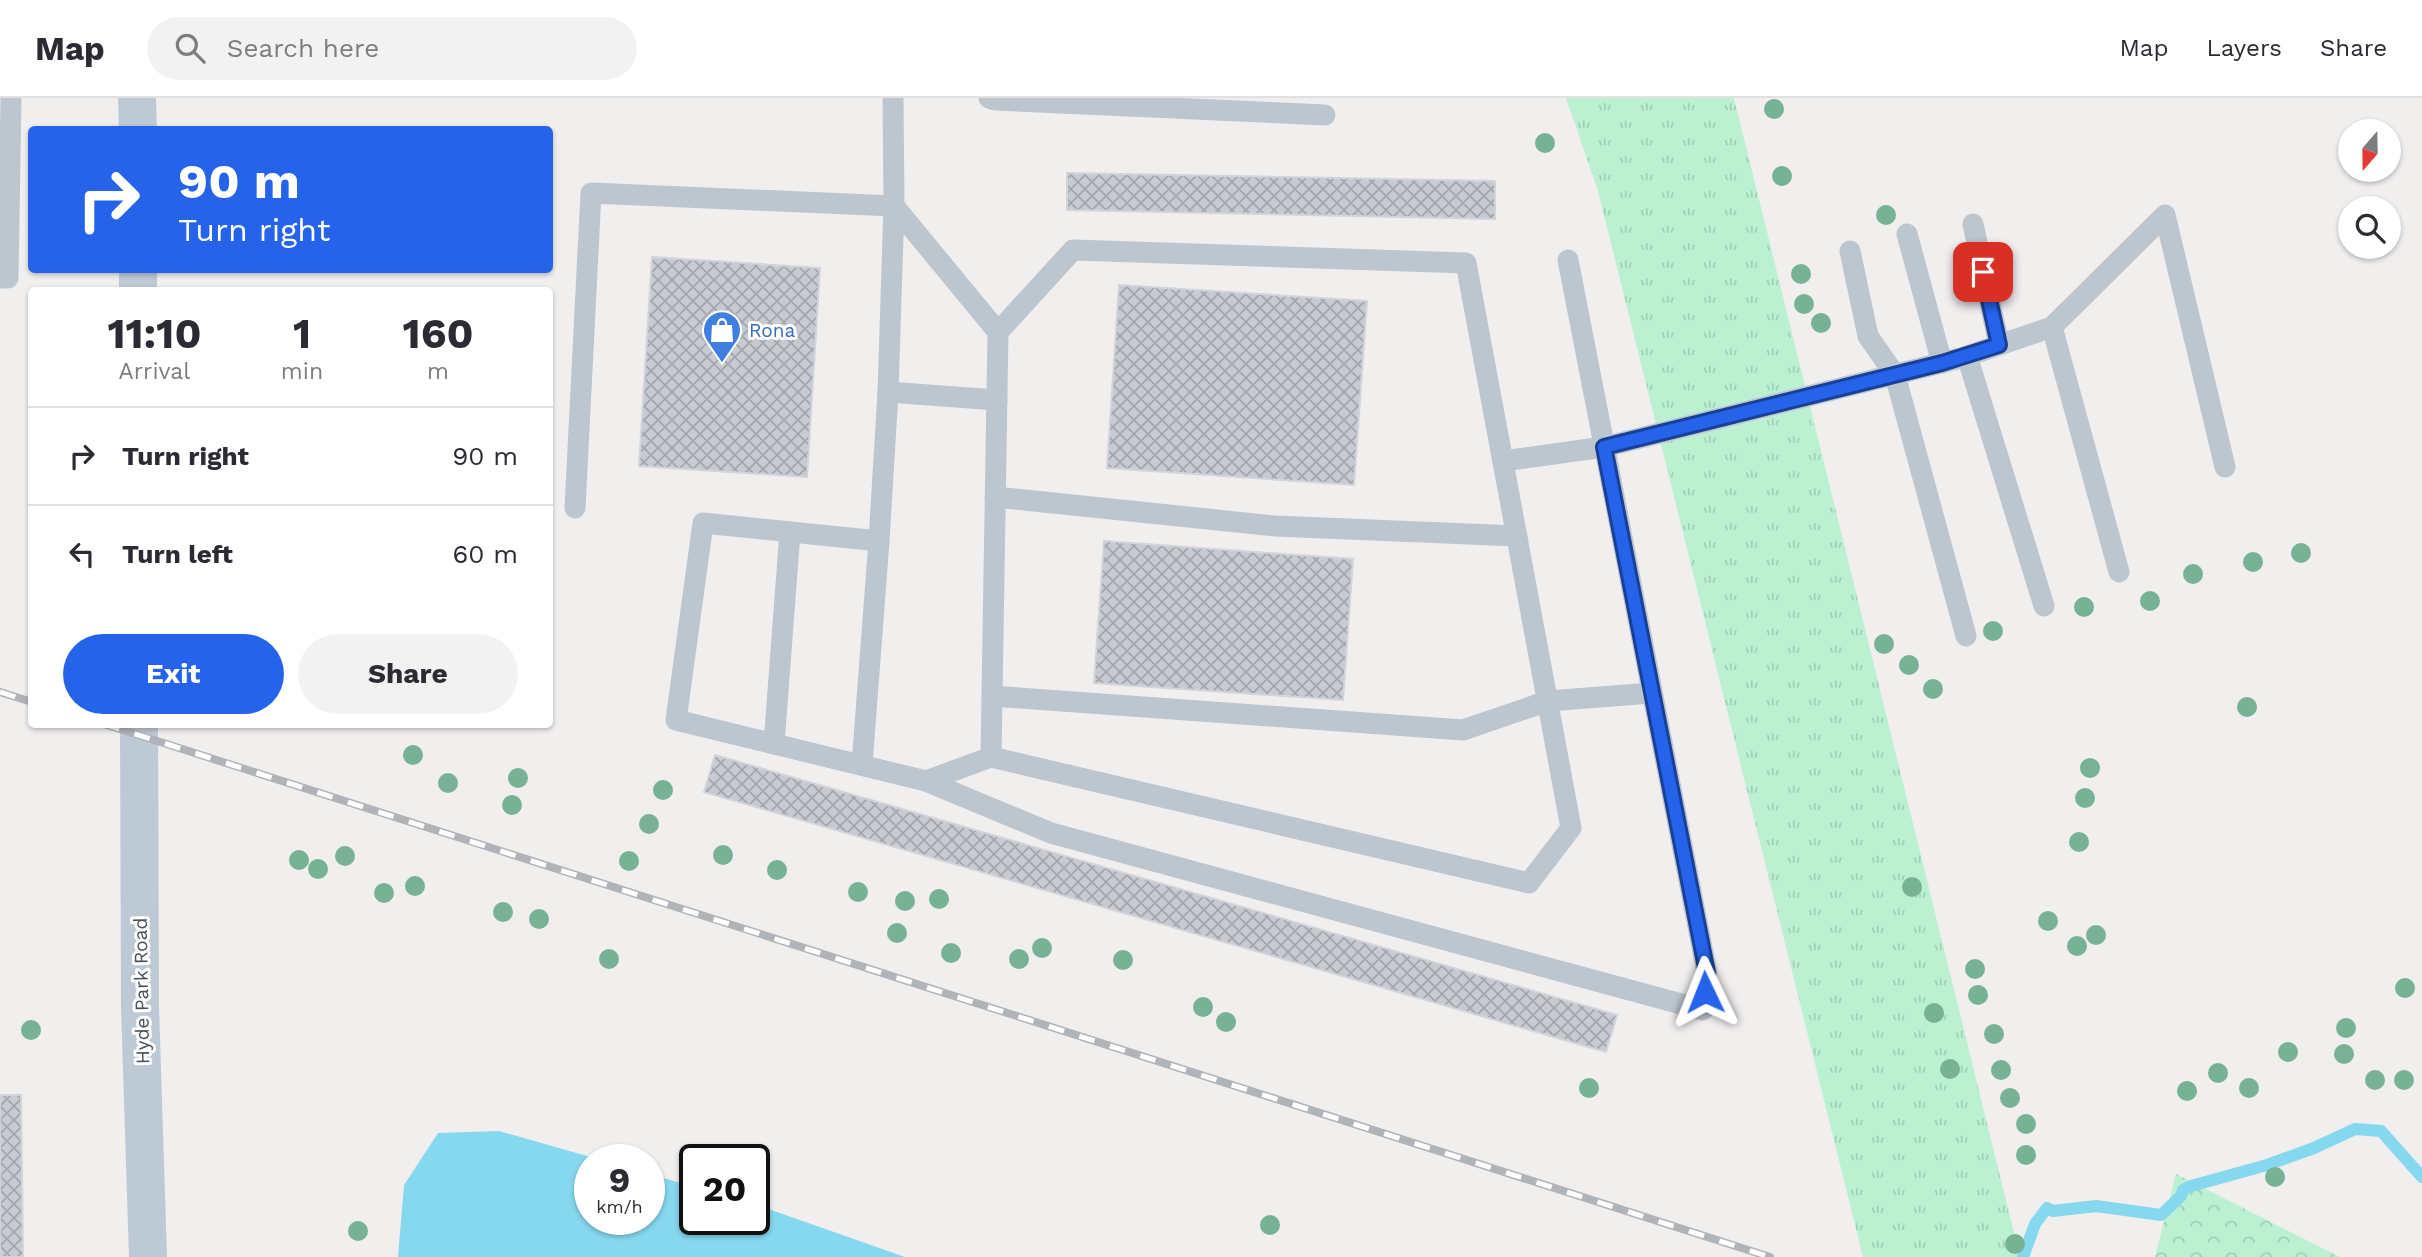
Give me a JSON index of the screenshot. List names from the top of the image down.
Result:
{
  "streets": {
    "main road": ["Hyde Park Road"]
  },
  "places": {
    "shop": ["Rona"]
  },
  "north": "bottom",
  "page": {
    "header": "Map",
    "search": "Search here",
    "nav": ["Map", "Layers", "Share"],
    "turn": ["90 m", "Turn right"],
    "eta": [
      "11:10",
      "Arrival",
      "1",
      "min",
      "160",
      "m"
    ],
    "list": [
      {
        "name": "Turn right",
        "value": "90 m"
      },
      {
        "name": "Turn left",
        "value": "60 m"
      }
    ],
    "buttons": ["Exit", "Share"],
    "speed": "9 km/h",
    "limit": "20"
  }
}
